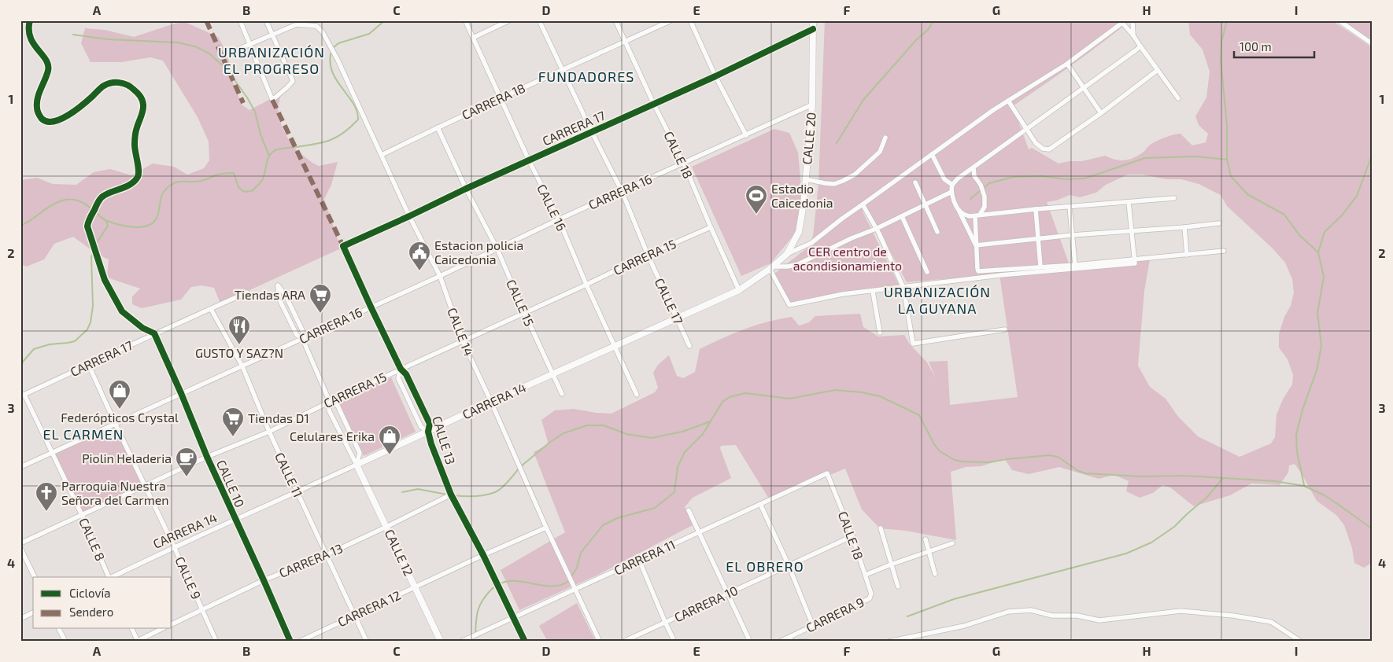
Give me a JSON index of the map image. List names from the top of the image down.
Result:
{
  "streets": {
    "main road": ["CALLE 20", "CARRERA 14", "CALLE 12"],
    "street": [
      "CARRERA 18",
      "CARRERA 17",
      "CALLE 18",
      "CARRERA 16",
      "CALLE 16",
      "CARRERA 15",
      "CALLE 17",
      "CALLE 15",
      "CALLE 14",
      "CALLE 13",
      "CALLE 11",
      "CALLE 10",
      "CALLE 8",
      "CARRERA 11",
      "CARRERA 13",
      "CALLE 9",
      "CARRERA 10",
      "CARRERA 12",
      "CARRERA 9"
    ]
  },
  "crossings": [
    ["CARRERA 18", "CALLE 18"],
    ["CARRERA 18", "CALLE 16"],
    ["CARRERA 18", "CALLE 17"],
    ["CARRERA 18", "CALLE 15"],
    ["CARRERA 18", "CALLE 14"],
    ["CARRERA 17", "CALLE 20"],
    ["CARRERA 17", "CALLE 18"],
    ["CARRERA 17", "CALLE 16"],
    ["CARRERA 17", "CALLE 17"],
    ["CARRERA 17", "CALLE 15"],
    ["CARRERA 17", "CALLE 14"],
    ["CARRERA 17", "CALLE 13"],
    ["CARRERA 17", "CALLE 11"],
    ["CARRERA 17", "CALLE 10"],
    ["CARRERA 17", "CALLE 8"],
    ["CARRERA 17", "CALLE 9"],
    ["CALLE 20", "CARRERA 16"],
    ["CALLE 20", "CARRERA 14"],
    ["CALLE 18", "CARRERA 16"],
    ["CALLE 18", "CARRERA 15"],
    ["CALLE 18", "CARRERA 14"],
    ["CALLE 18", "CARRERA 11"],
    ["CALLE 18", "CARRERA 10"],
    ["CALLE 18", "CARRERA 9"],
    ["CARRERA 16", "CALLE 16"],
    ["CARRERA 16", "CALLE 17"],
    ["CARRERA 16", "CALLE 15"],
    ["CARRERA 16", "CALLE 14"],
    ["CARRERA 16", "CALLE 13"],
    ["CARRERA 16", "CALLE 11"],
    ["CARRERA 16", "CALLE 10"],
    ["CARRERA 16", "CALLE 8"],
    ["CARRERA 16", "CALLE 12"],
    ["CARRERA 16", "CALLE 9"],
    ["CALLE 16", "CARRERA 15"],
    ["CALLE 16", "CARRERA 14"],
    ["CARRERA 15", "CALLE 17"],
    ["CARRERA 15", "CALLE 15"],
    ["CARRERA 15", "CALLE 14"],
    ["CARRERA 15", "CALLE 13"],
    ["CARRERA 15", "CALLE 11"],
    ["CARRERA 15", "CALLE 10"],
    ["CARRERA 15", "CALLE 8"],
    ["CARRERA 15", "CALLE 12"],
    ["CARRERA 15", "CALLE 9"],
    ["CALLE 17", "CARRERA 14"],
    ["CALLE 15", "CARRERA 14"],
    ["CALLE 14", "CARRERA 14"],
    ["CALLE 14", "CARRERA 11"],
    ["CALLE 14", "CARRERA 12"],
    ["CARRERA 14", "CALLE 13"],
    ["CARRERA 14", "CALLE 11"],
    ["CARRERA 14", "CALLE 10"],
    ["CARRERA 14", "CALLE 12"],
    ["CARRERA 14", "CALLE 9"],
    ["CALLE 13", "CARRERA 11"],
    ["CALLE 13", "CARRERA 13"],
    ["CALLE 13", "CARRERA 12"],
    ["CALLE 11", "CARRERA 13"],
    ["CALLE 11", "CARRERA 12"],
    ["CALLE 10", "CARRERA 13"],
    ["CALLE 12", "CARRERA 13"],
    ["CALLE 12", "CARRERA 12"],
    ["CARRERA 13", "CALLE 9"]
  ],
  "districts": [
    "URBANIZACIÓN EL PROGRESO",
    "FUNDADORES",
    "URBANIZACIÓN LA GUYANA",
    "EL CARMEN",
    "EL OBRERO"
  ],
  "parks": ["CER centro de acondisionamiento"],
  "places": {
    "sports": ["Estadio Caicedonia"],
    "public building": ["Estacion policia Caicedonia"],
    "supermarket": ["Tiendas ARA", "Tiendas D1"],
    "restaurant": ["GUSTO Y SAZ?N"],
    "shop": ["Federópticos Crystal", "Celulares Erika"],
    "cafe": ["Piolin Heladeria"],
    "church": ["Parroquia Nuestra Señora del Carmen"]
  },
  "legend": ["Ciclovía", "Sendero"],
  "scale_bar": "100 m",
  "grid": {
    "columns": [
      "A",
      "B",
      "C",
      "D",
      "E",
      "F",
      "G",
      "H",
      "I"
    ],
    "rows": [
      "1",
      "2",
      "3",
      "4"
    ]
  }
}
